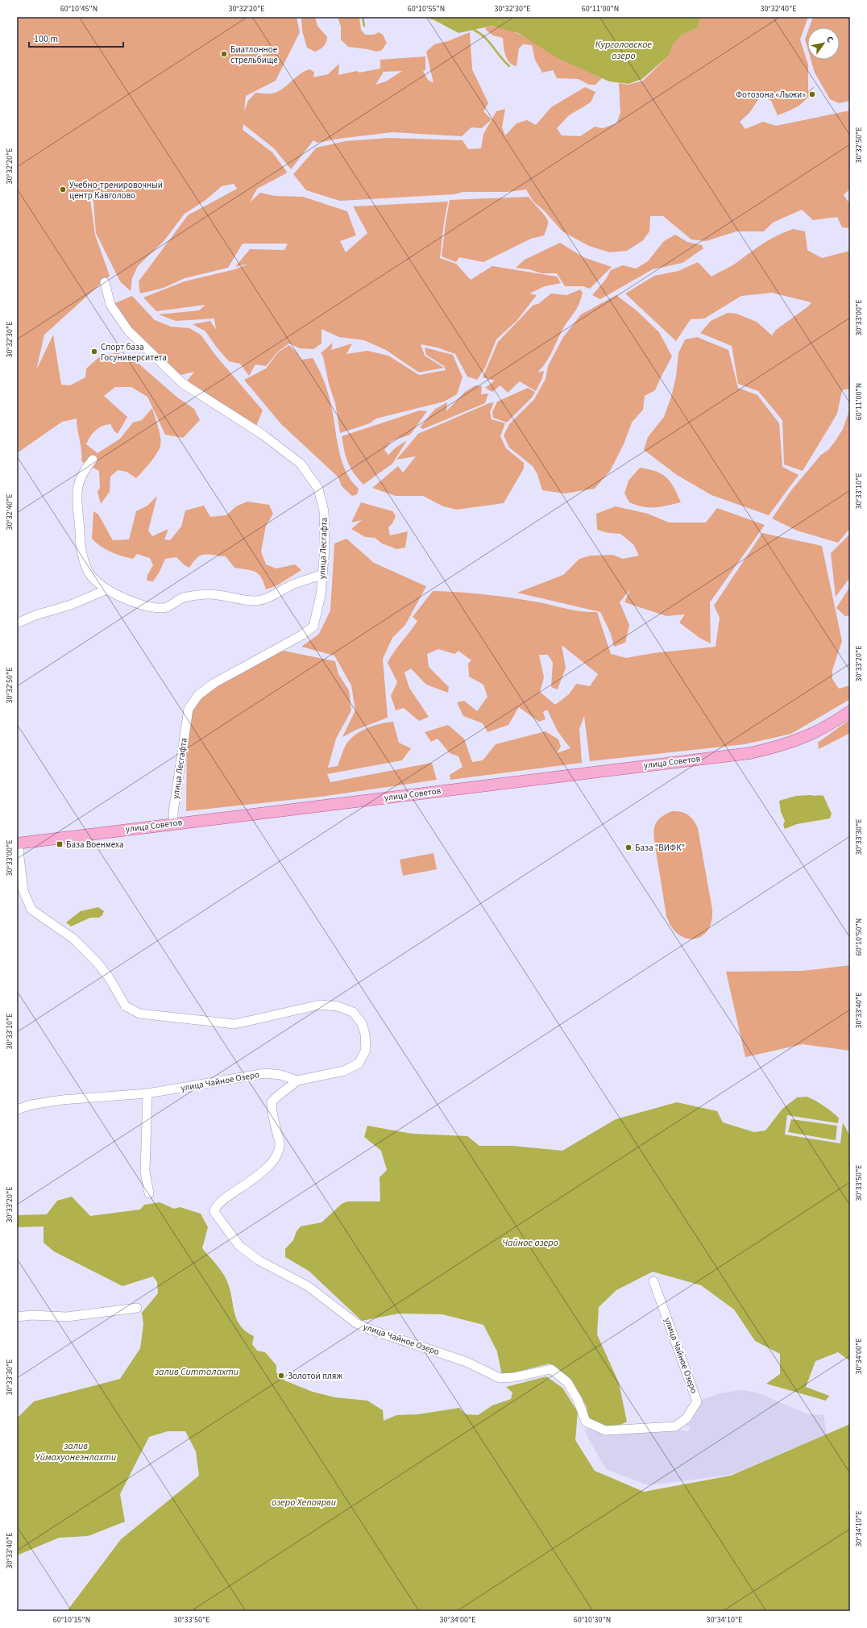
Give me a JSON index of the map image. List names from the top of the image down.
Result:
{
  "streets": {
    "main road": ["улица Советов"],
    "street": ["улица Лесгафта", "улица Чайное Озеро"]
  },
  "crossings": [
    ["улица Лесгафта", "улица Советов"]
  ],
  "water": [
    "Курголовское озеро",
    "Чайное озеро",
    "залив Ситталахти",
    "залив Уймахуонеэнлахти",
    "озеро Хепоярви"
  ],
  "places": {
    "other": [
      "Биатлонное стрельбище",
      "Фотозона «Лыжи»",
      "Учебно-тренировочный центр Кавголово",
      "Спорт база Госуниверситета",
      "База \"ВИФК\"",
      "Золотой пляж"
    ],
    "transit": ["База Военмеха"]
  },
  "scale_bar": "100 m",
  "north": "top right",
  "coordinates": [
    "60°10'45\"N",
    "30°32'20\"E",
    "60°10'55\"N",
    "30°32'30\"E",
    "60°11'00\"N",
    "30°32'40\"E",
    "30°32'50\"E",
    "30°33'00\"E",
    "30°33'10\"E",
    "30°33'20\"E",
    "30°33'30\"E",
    "60°10'50\"N",
    "30°33'40\"E",
    "30°33'50\"E",
    "30°34'00\"E",
    "30°34'10\"E",
    "60°10'15\"N",
    "60°10'30\"N"
  ]
}
